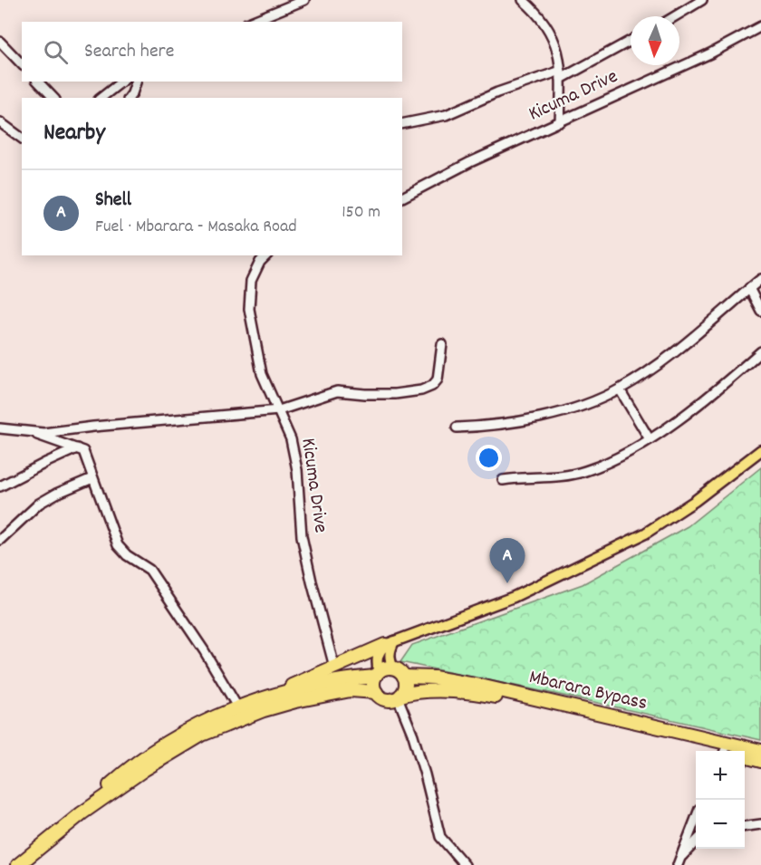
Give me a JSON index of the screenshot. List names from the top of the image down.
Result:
{
  "streets": {
    "highway": ["Mbarara Bypass"],
    "street": ["Kicuma Drive"]
  },
  "north": "bottom",
  "page": {
    "search": "Search here",
    "heading": "Nearby",
    "list": [
      {
        "mark": "A",
        "name": "Shell",
        "note": "Fuel · Mbarara - Masaka Road",
        "value": "150 m"
      }
    ],
    "pins": "A",
    "map_buttons": ["+", "−"]
  }
}
